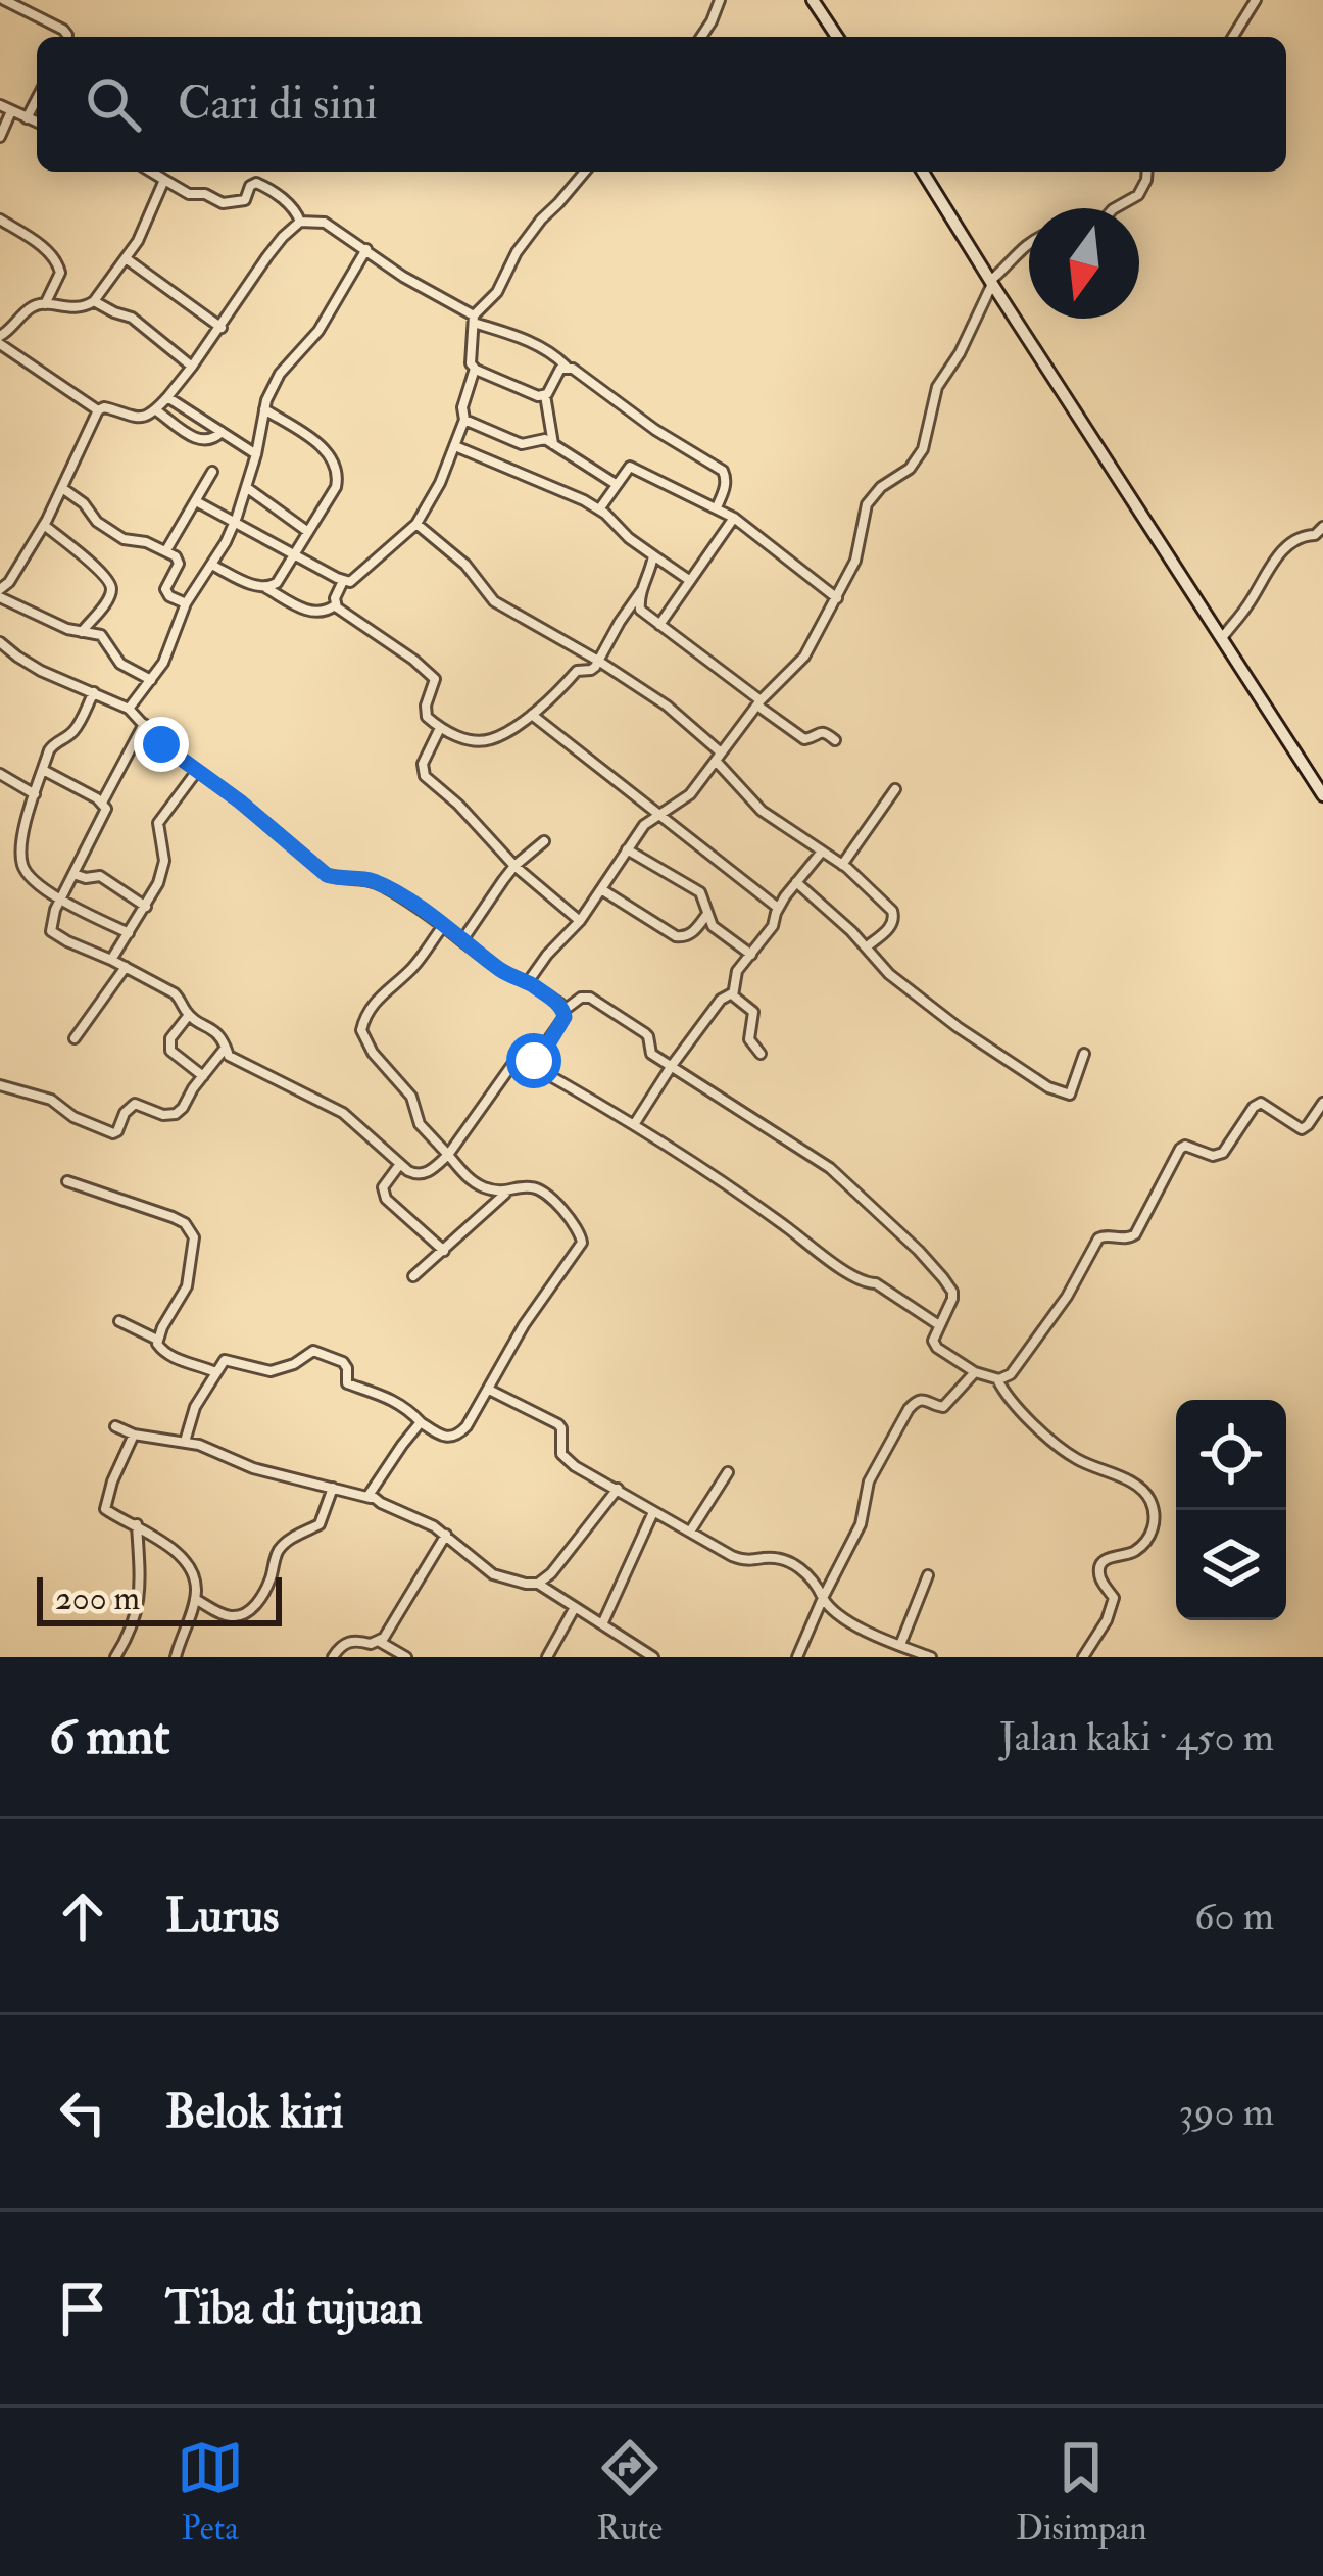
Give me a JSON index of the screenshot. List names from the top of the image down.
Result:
{
  "scale_bar": "200 m",
  "north": "bottom",
  "page": {
    "search": "Cari di sini",
    "scale": "200 m",
    "heading": ["6 mnt", "Jalan kaki · 450 m"],
    "list": [
      ["Lurus", "60 m"],
      ["Belok kiri", "390 m"],
      "Tiba di tujuan"
    ],
    "nav": ["Peta", "Rute", "Disimpan"]
  }
}
